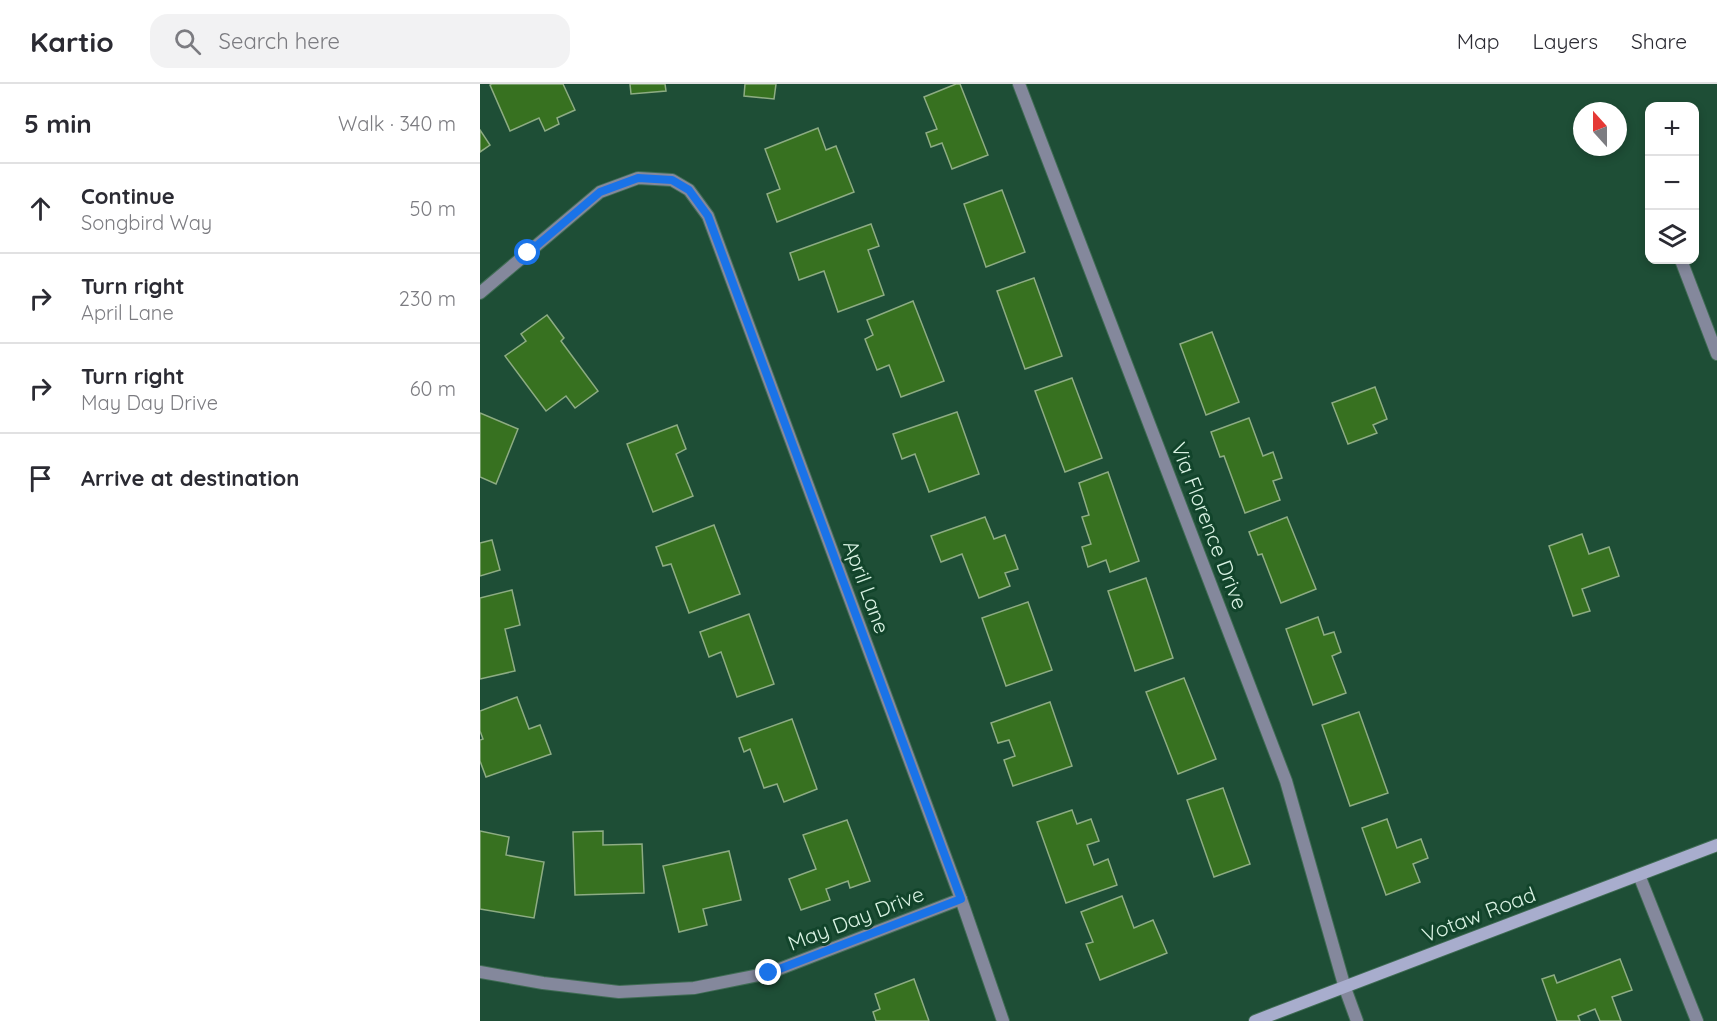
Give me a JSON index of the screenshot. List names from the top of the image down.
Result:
{
  "streets": {
    "street": [
      "Via Florence Drive",
      "April Lane",
      "Votaw Road",
      "May Day Drive"
    ]
  },
  "crossings": [
    ["Via Florence Drive", "Votaw Road"],
    ["April Lane", "May Day Drive"]
  ],
  "north": "top",
  "page": {
    "header": "Kartio",
    "search": "Search here",
    "nav": ["Map", "Layers", "Share"],
    "heading": ["5 min", "Walk · 340 m"],
    "map_buttons": ["+", "−"],
    "list": [
      ["Continue", "Songbird Way", "50 m"],
      ["Turn right", "April Lane", "230 m"],
      ["Turn right", "May Day Drive", "60 m"],
      "Arrive at destination"
    ]
  }
}
